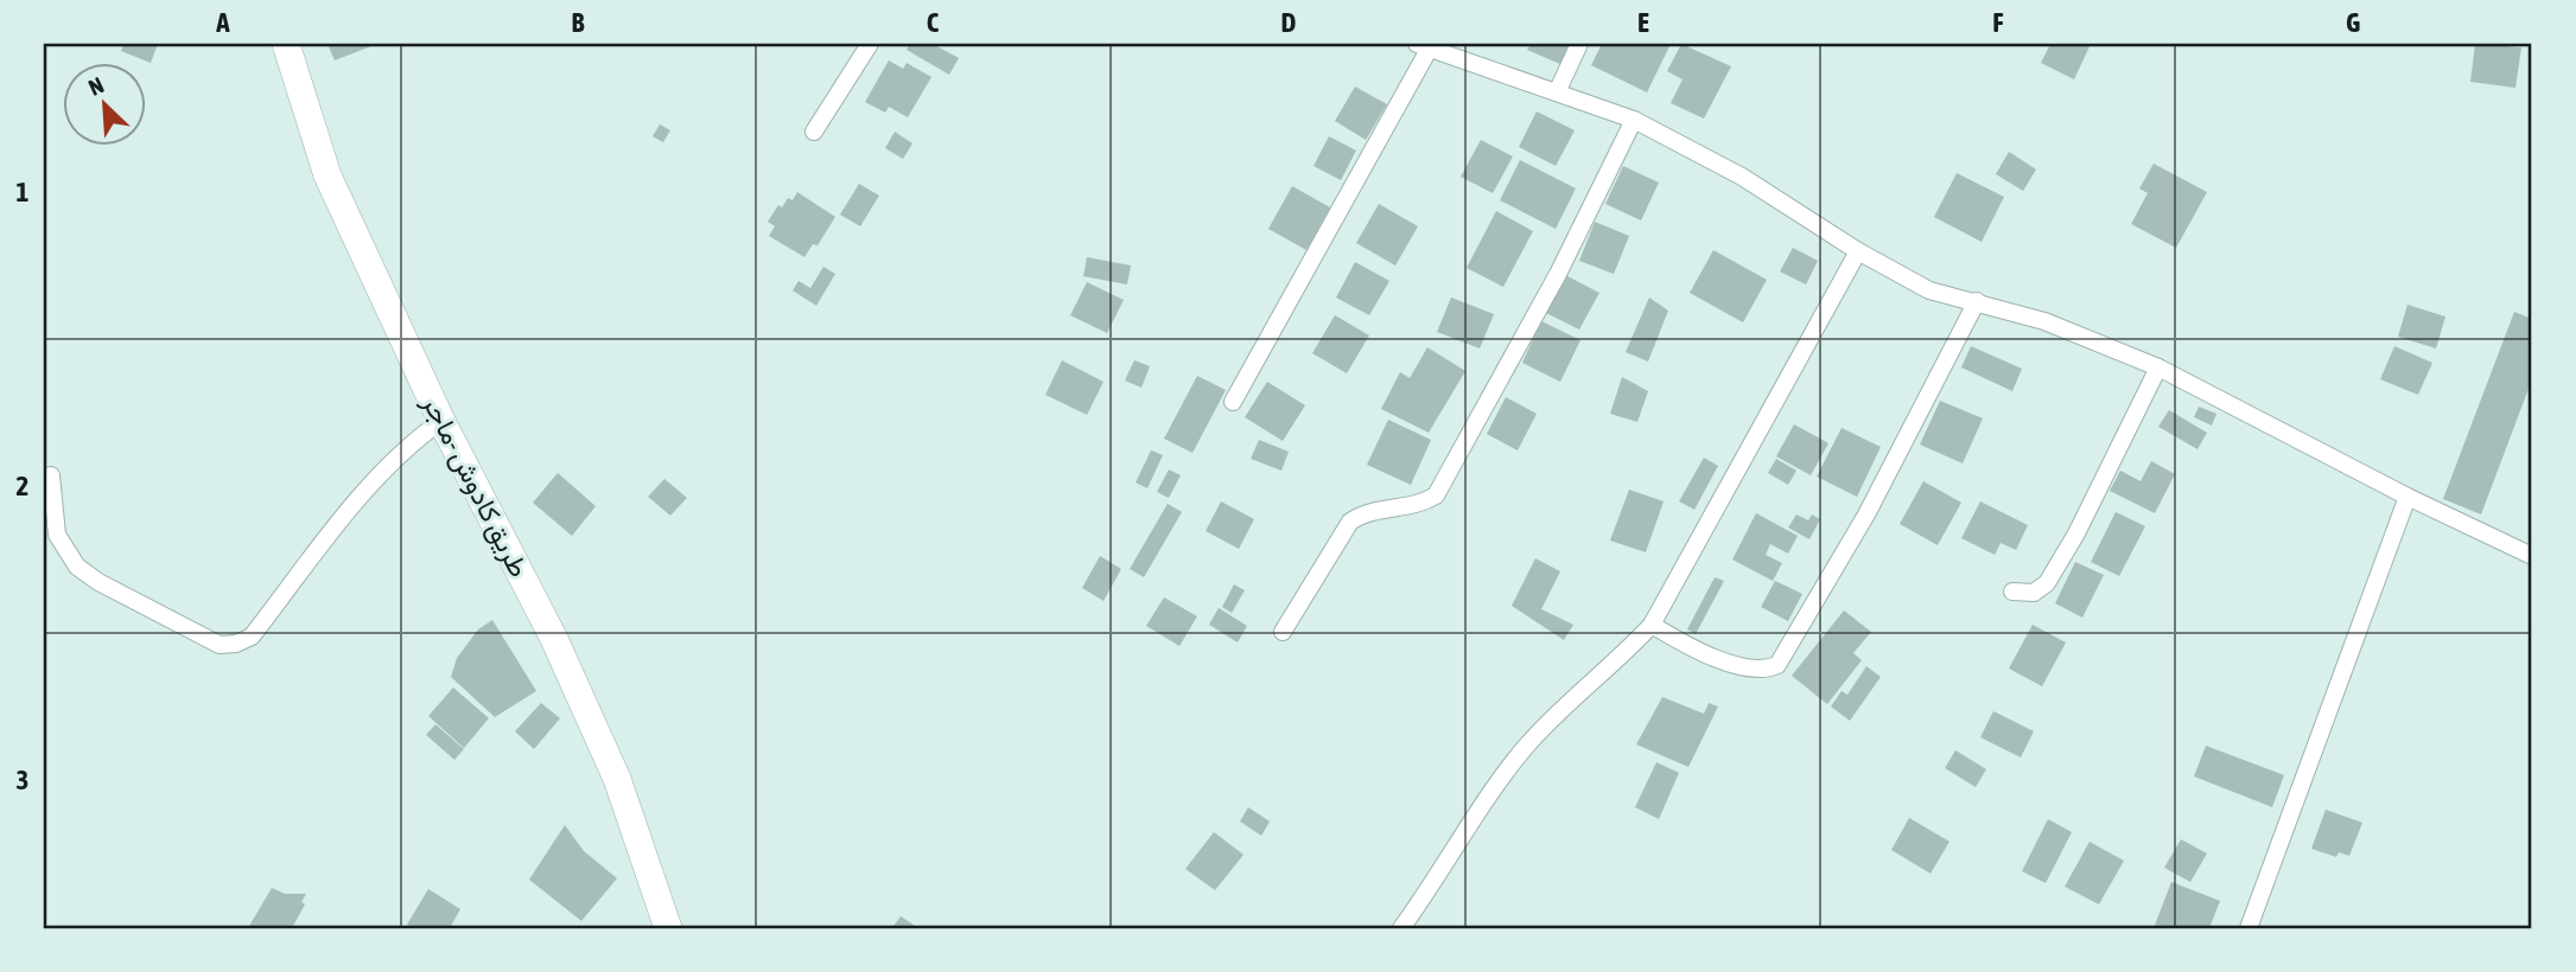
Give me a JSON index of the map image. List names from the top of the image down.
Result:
{
  "streets": {
    "highway": ["طريق كادوش -ماجر"]
  },
  "north": "top left",
  "grid": {
    "columns": [
      "A",
      "B",
      "C",
      "D",
      "E",
      "F",
      "G"
    ],
    "rows": ["1", "2", "3"]
  }
}
